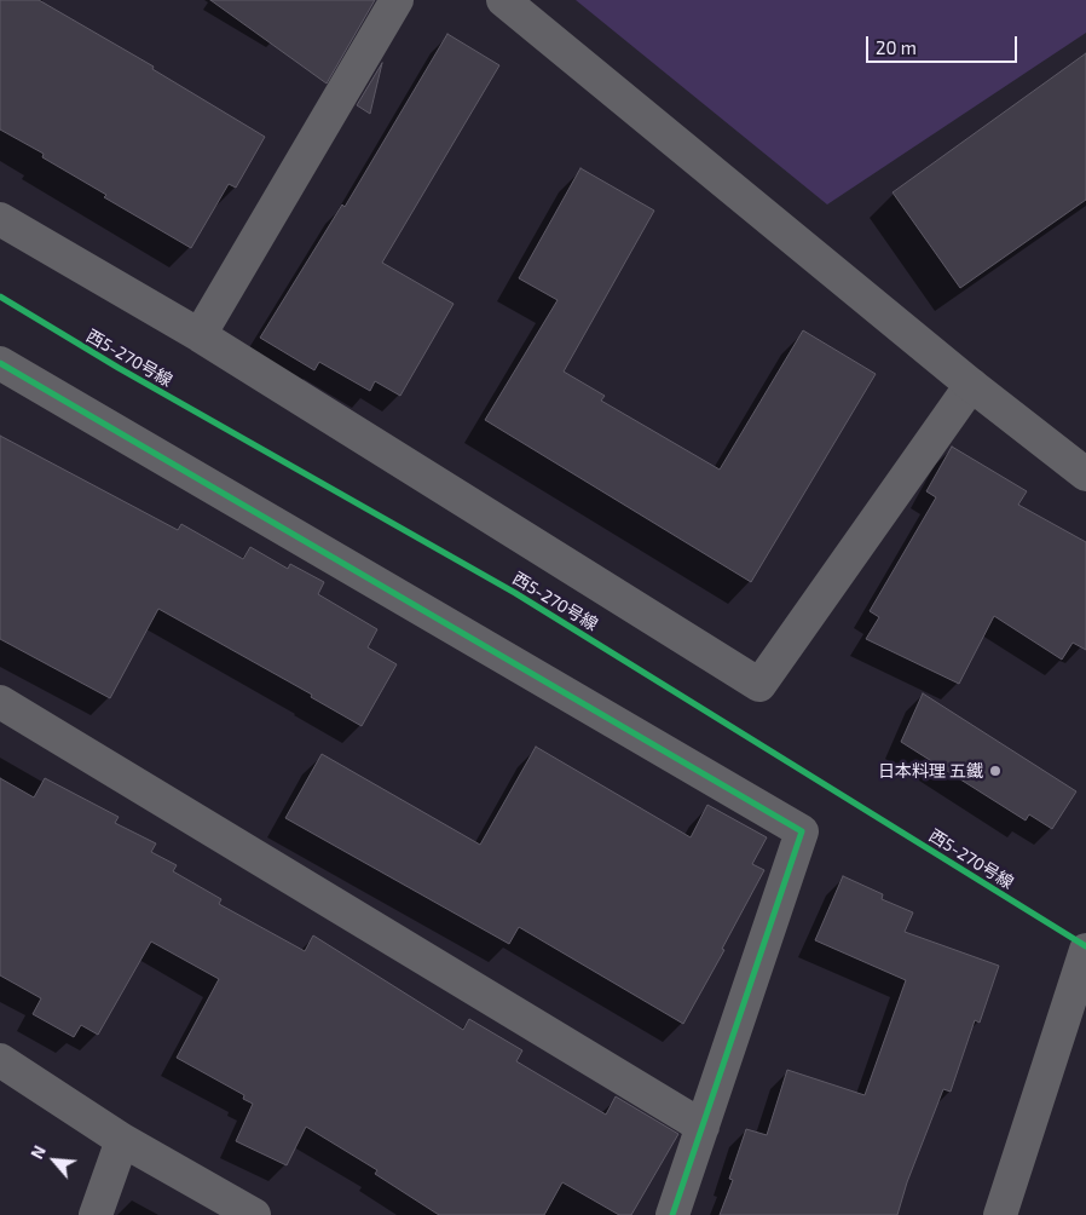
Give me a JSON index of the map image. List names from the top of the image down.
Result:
{
  "streets": {
    "cycle path": ["西5-270号線"]
  },
  "places": ["日本料理 五鐵"],
  "scale_bar": "20 m",
  "north": "top left"
}
